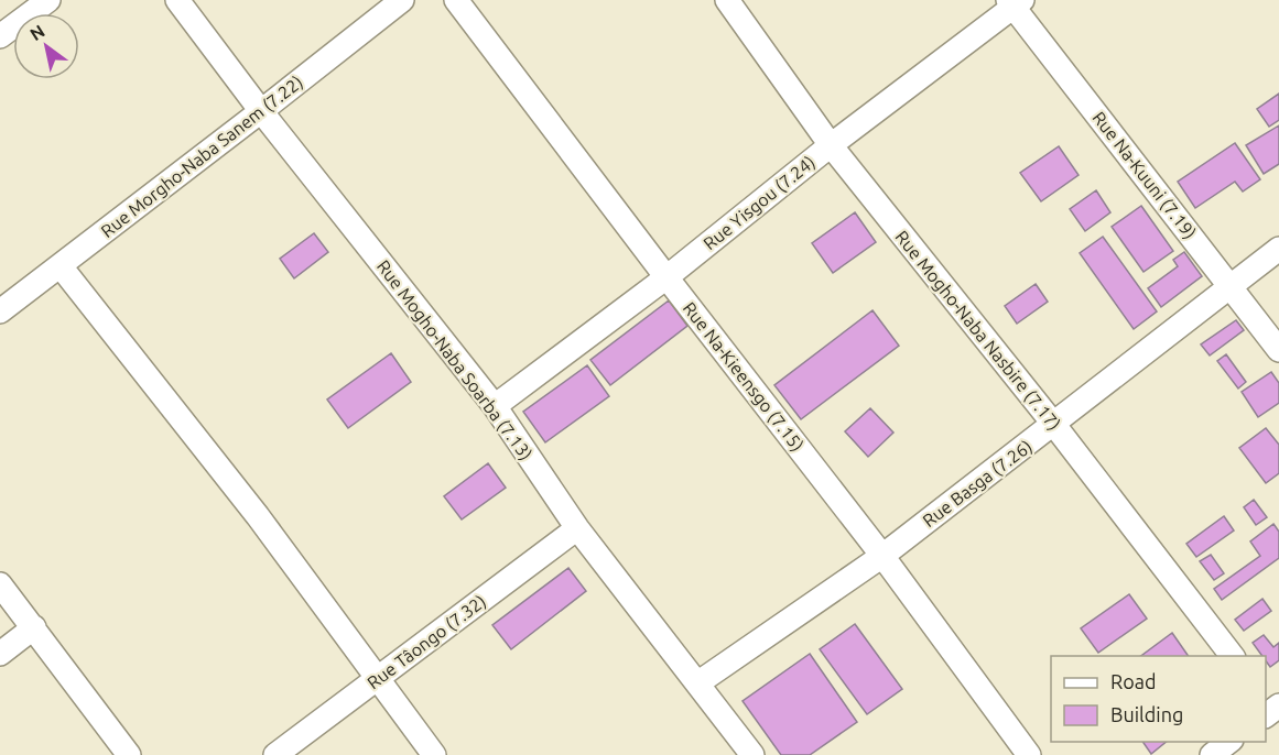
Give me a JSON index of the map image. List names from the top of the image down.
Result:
{
  "streets": {
    "street": [
      "Rue Morgho-Naba Sanem (7.22)",
      "Rue Na-Kuuni (7.19)",
      "Rue Yisgou (7.24)",
      "Rue Mogho-Naba Nasbire (7.17)",
      "Rue Mogho-Naba Soarba (7.13)",
      "Rue Na-Kieensgo (7.15)",
      "Rue Basga (7.26)",
      "Rue Tâongo (7.32)"
    ]
  },
  "crossings": [
    ["Rue Morgho-Naba Sanem (7.22)", "Rue Mogho-Naba Soarba (7.13)"],
    ["Rue Na-Kuuni (7.19)", "Rue Yisgou (7.24)"],
    ["Rue Na-Kuuni (7.19)", "Rue Basga (7.26)"],
    ["Rue Yisgou (7.24)", "Rue Mogho-Naba Nasbire (7.17)"],
    ["Rue Yisgou (7.24)", "Rue Mogho-Naba Soarba (7.13)"],
    ["Rue Yisgou (7.24)", "Rue Na-Kieensgo (7.15)"],
    ["Rue Mogho-Naba Nasbire (7.17)", "Rue Basga (7.26)"],
    ["Rue Mogho-Naba Soarba (7.13)", "Rue Basga (7.26)"],
    ["Rue Mogho-Naba Soarba (7.13)", "Rue Tâongo (7.32)"],
    ["Rue Na-Kieensgo (7.15)", "Rue Basga (7.26)"]
  ],
  "legend": ["Road", "Building"],
  "north": "top left"
}
